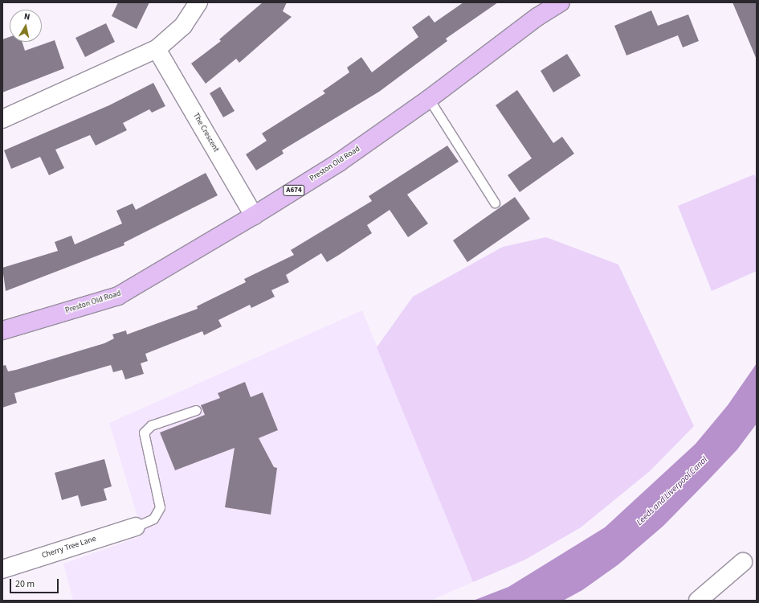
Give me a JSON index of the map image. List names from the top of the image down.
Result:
{
  "streets": {
    "main road": ["Preston Old Road", "A674"],
    "street": ["The Crescent", "Cherry Tree Lane"]
  },
  "crossings": [
    ["The Crescent", "Preston Old Road"]
  ],
  "water": ["Leeds and Liverpool Canal"],
  "scale_bar": "20 m",
  "north": "top"
}
